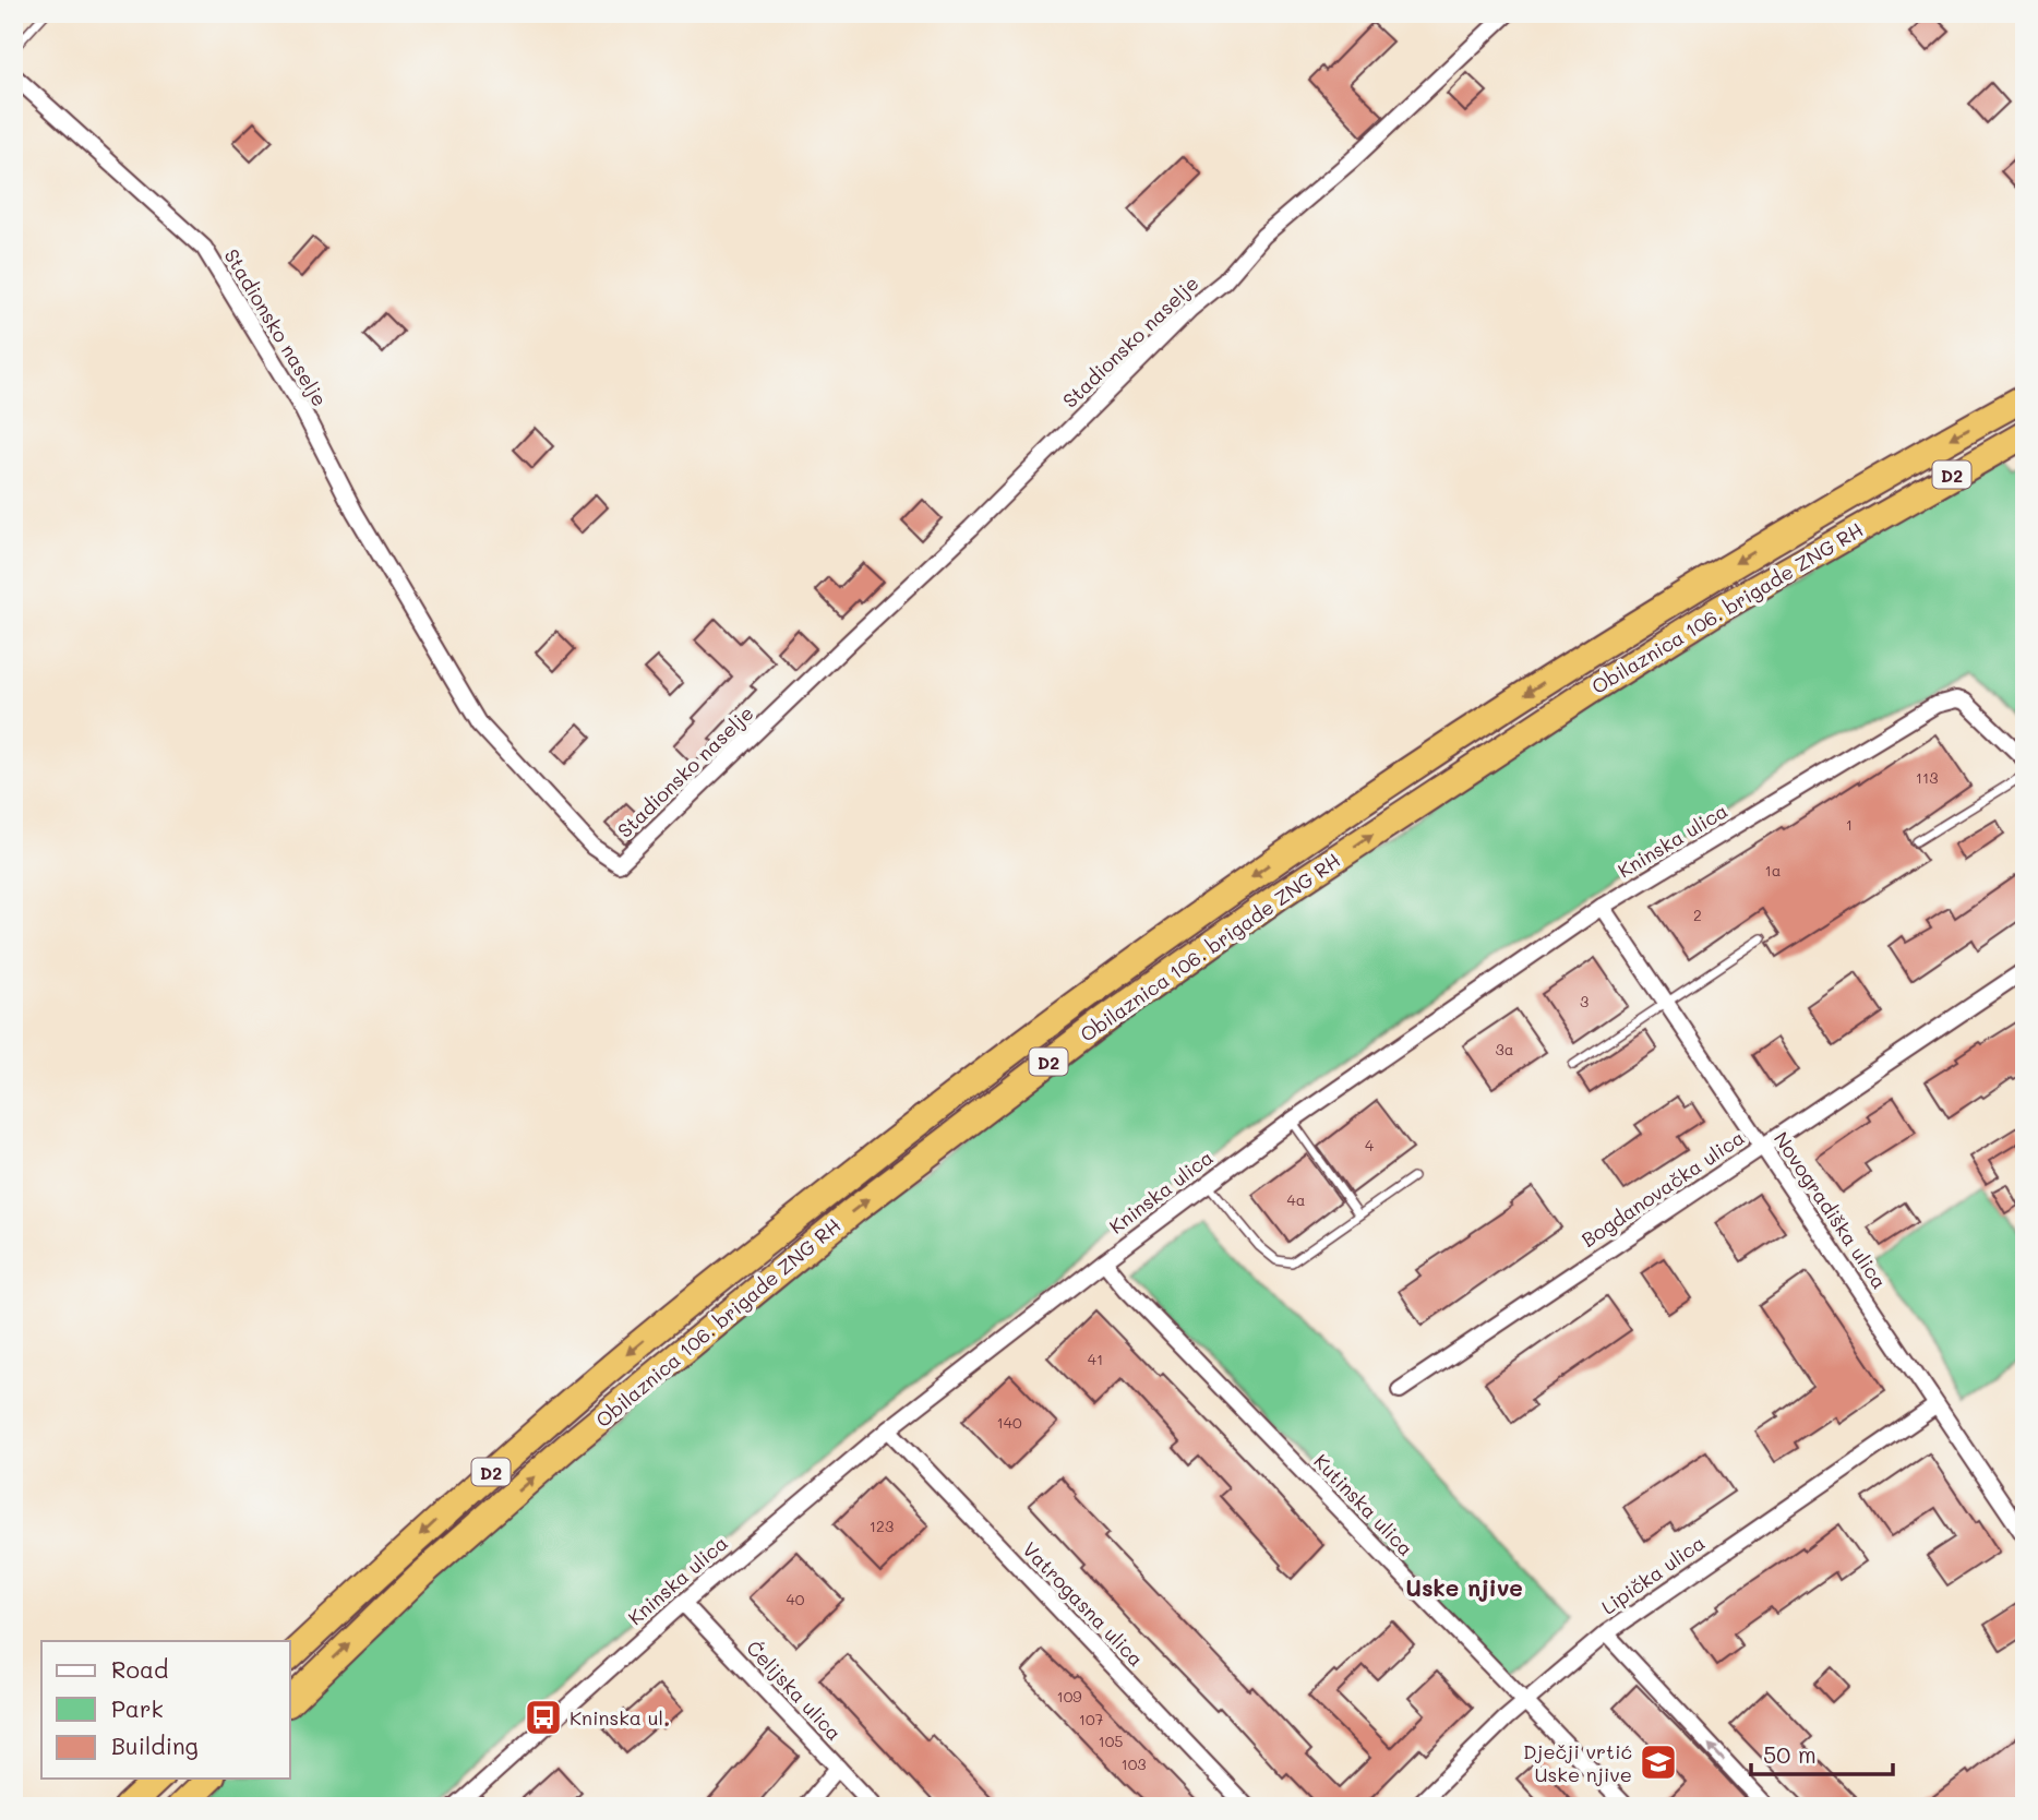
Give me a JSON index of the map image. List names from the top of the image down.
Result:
{
  "streets": {
    "highway": ["D2", "Obilaznica 106. brigade ZNG RH"],
    "street": [
      "Stadionsko naselje",
      "Kninska ulica",
      "Bogdanovačka ulica",
      "Novogradiška ulica",
      "Kutinska ulica",
      "Lipička ulica",
      "Vatrogasna ulica",
      "Ćelijska ulica"
    ]
  },
  "crossings": [
    ["Kninska ulica", "Novogradiška ulica"],
    ["Kninska ulica", "Kutinska ulica"],
    ["Kninska ulica", "Vatrogasna ulica"],
    ["Kninska ulica", "Ćelijska ulica"],
    ["Bogdanovačka ulica", "Novogradiška ulica"],
    ["Novogradiška ulica", "Lipička ulica"],
    ["Kutinska ulica", "Lipička ulica"]
  ],
  "districts": ["Uske njive"],
  "places": {
    "bus stop": ["Kninska ul."],
    "school or university": ["Dječji vrtić Uske njive"]
  },
  "house_numbers": [
    "113",
    "1",
    "1a",
    "2",
    "3",
    "3a",
    "4",
    "4a",
    "41",
    "140",
    "123",
    "40",
    "109",
    "107",
    "105",
    "103"
  ],
  "legend": ["Road", "Park", "Building"],
  "scale_bar": "50 m"
}
